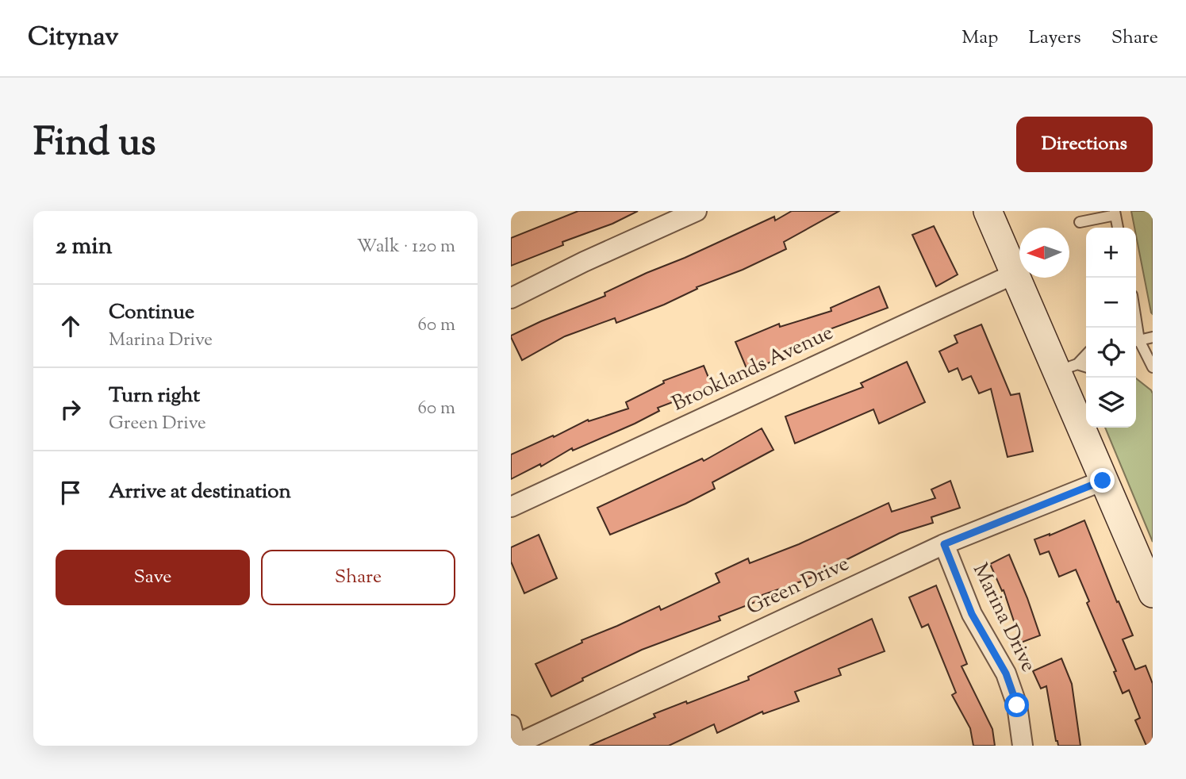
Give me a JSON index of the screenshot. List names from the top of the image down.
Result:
{
  "streets": {
    "street": ["Brooklands Avenue", "Green Drive", "Marina Drive"]
  },
  "crossings": [
    ["Green Drive", "Marina Drive"]
  ],
  "north": "left",
  "page": {
    "header": "Citynav",
    "nav": ["Map", "Layers", "Share"],
    "title": "Find us",
    "buttons": [
      "Directions",
      ["Save", "Share"]
    ],
    "heading": ["2 min", "Walk · 120 m"],
    "map_buttons": ["+", "−"],
    "list": [
      ["Continue", "Marina Drive", "60 m"],
      ["Turn right", "Green Drive", "60 m"],
      "Arrive at destination"
    ]
  }
}
